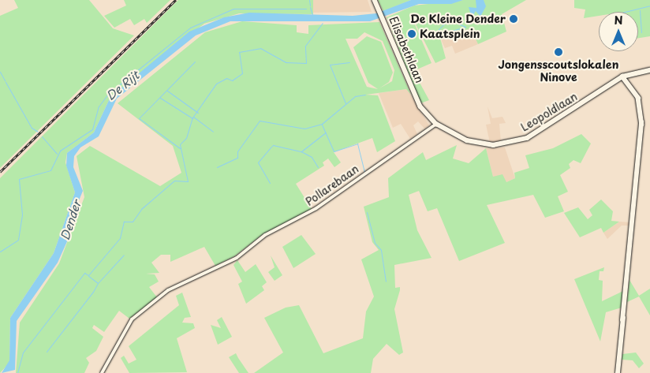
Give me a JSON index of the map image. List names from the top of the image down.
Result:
{
  "streets": {
    "main road": ["Elisabethlaan", "Leopoldlaan"],
    "street": ["Pollarebaan"]
  },
  "crossings": [
    ["Elisabethlaan", "Leopoldlaan"],
    ["Elisabethlaan", "Pollarebaan"],
    ["Leopoldlaan", "Pollarebaan"]
  ],
  "water": ["De Rijt", "Dender"],
  "places": ["De Kleine Dender", "Kaatsplein", "Jongensscoutslokalen Ninove"],
  "north": "top"
}
